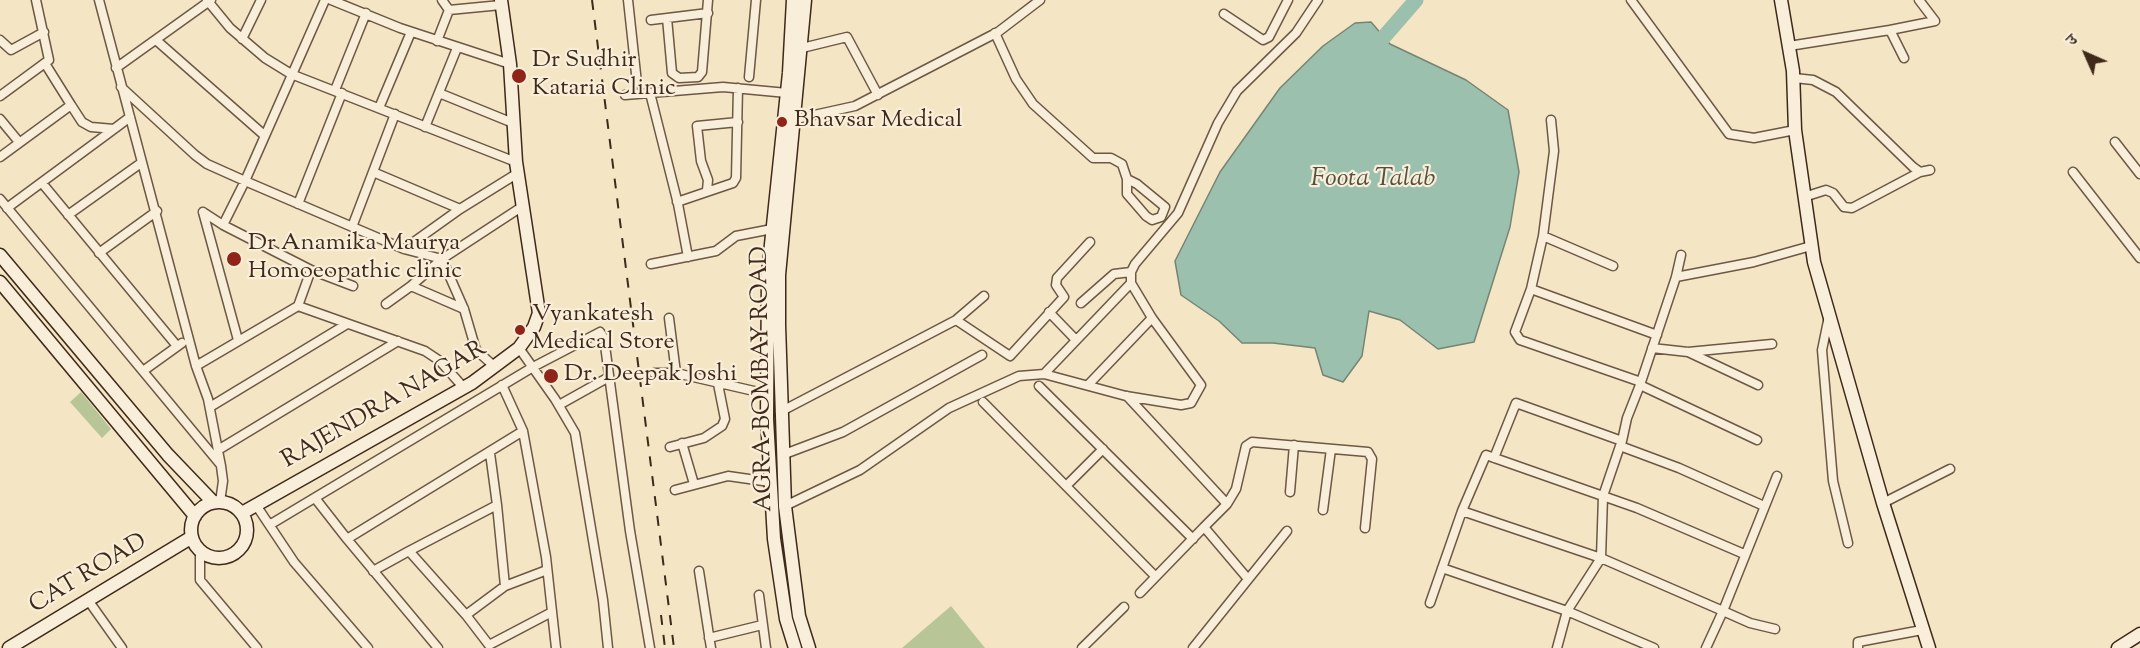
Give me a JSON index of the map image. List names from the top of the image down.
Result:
{
  "streets": {
    "main road": ["AGRA-BOMBAY ROAD", "RAJENDRA NAGAR", "CAT ROAD"]
  },
  "crossings": [
    ["RAJENDRA NAGAR", "CAT ROAD"]
  ],
  "water": ["Foota Talab"],
  "places": [
    "Dr Sudhir Kataria Clinic",
    "Bhavsar Medical",
    "Dr Anamika Maurya Homoeopathic clinic",
    "Vyankatesh Medical Store",
    "Dr. Deepak Joshi"
  ],
  "north": "top left"
}
